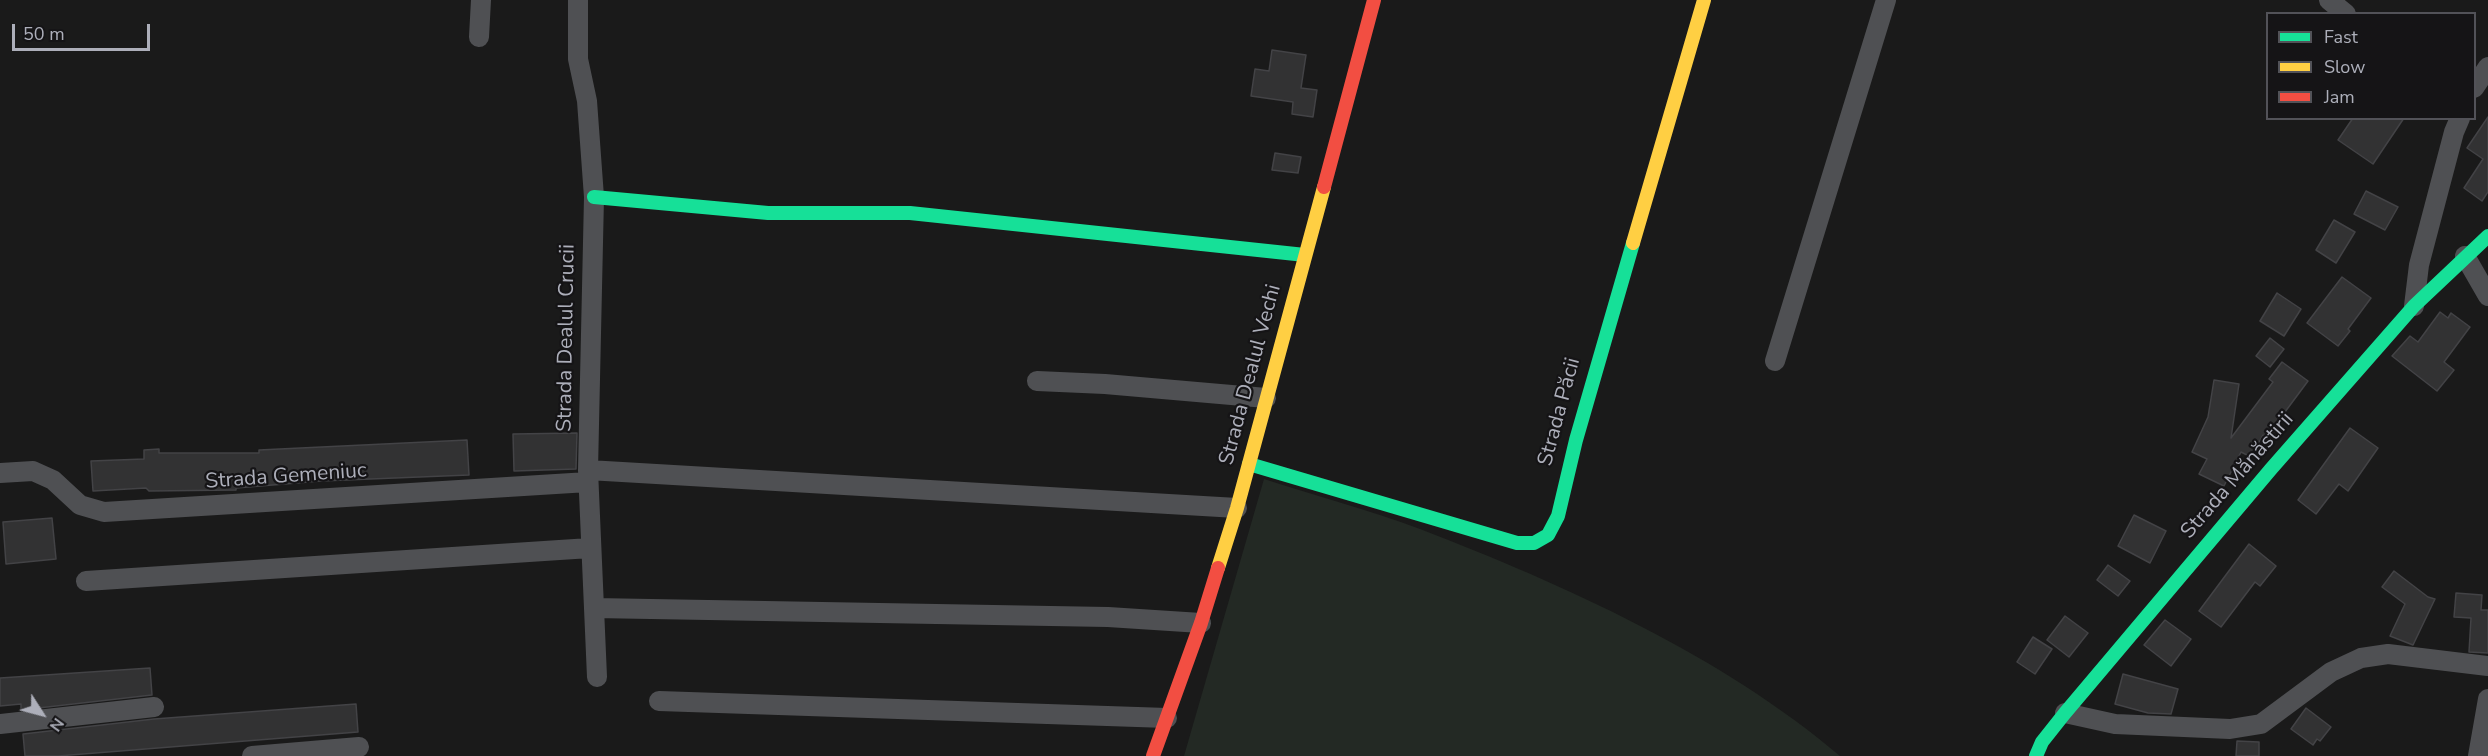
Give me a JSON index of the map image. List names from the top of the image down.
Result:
{
  "streets": {
    "street": [
      "Strada Dealul Crucii",
      "Strada Dealul Vechi",
      "Strada Păcii",
      "Strada Mănăstirii",
      "Strada Gemeniuc"
    ]
  },
  "crossings": [
    ["Strada Dealul Crucii", "Strada Gemeniuc"],
    ["Strada Dealul Vechi", "Strada Păcii"],
    ["Strada Dealul Vechi", "Strada Gemeniuc"]
  ],
  "legend": ["Fast", "Slow", "Jam"],
  "scale_bar": "50 m",
  "north": "bottom right"
}
